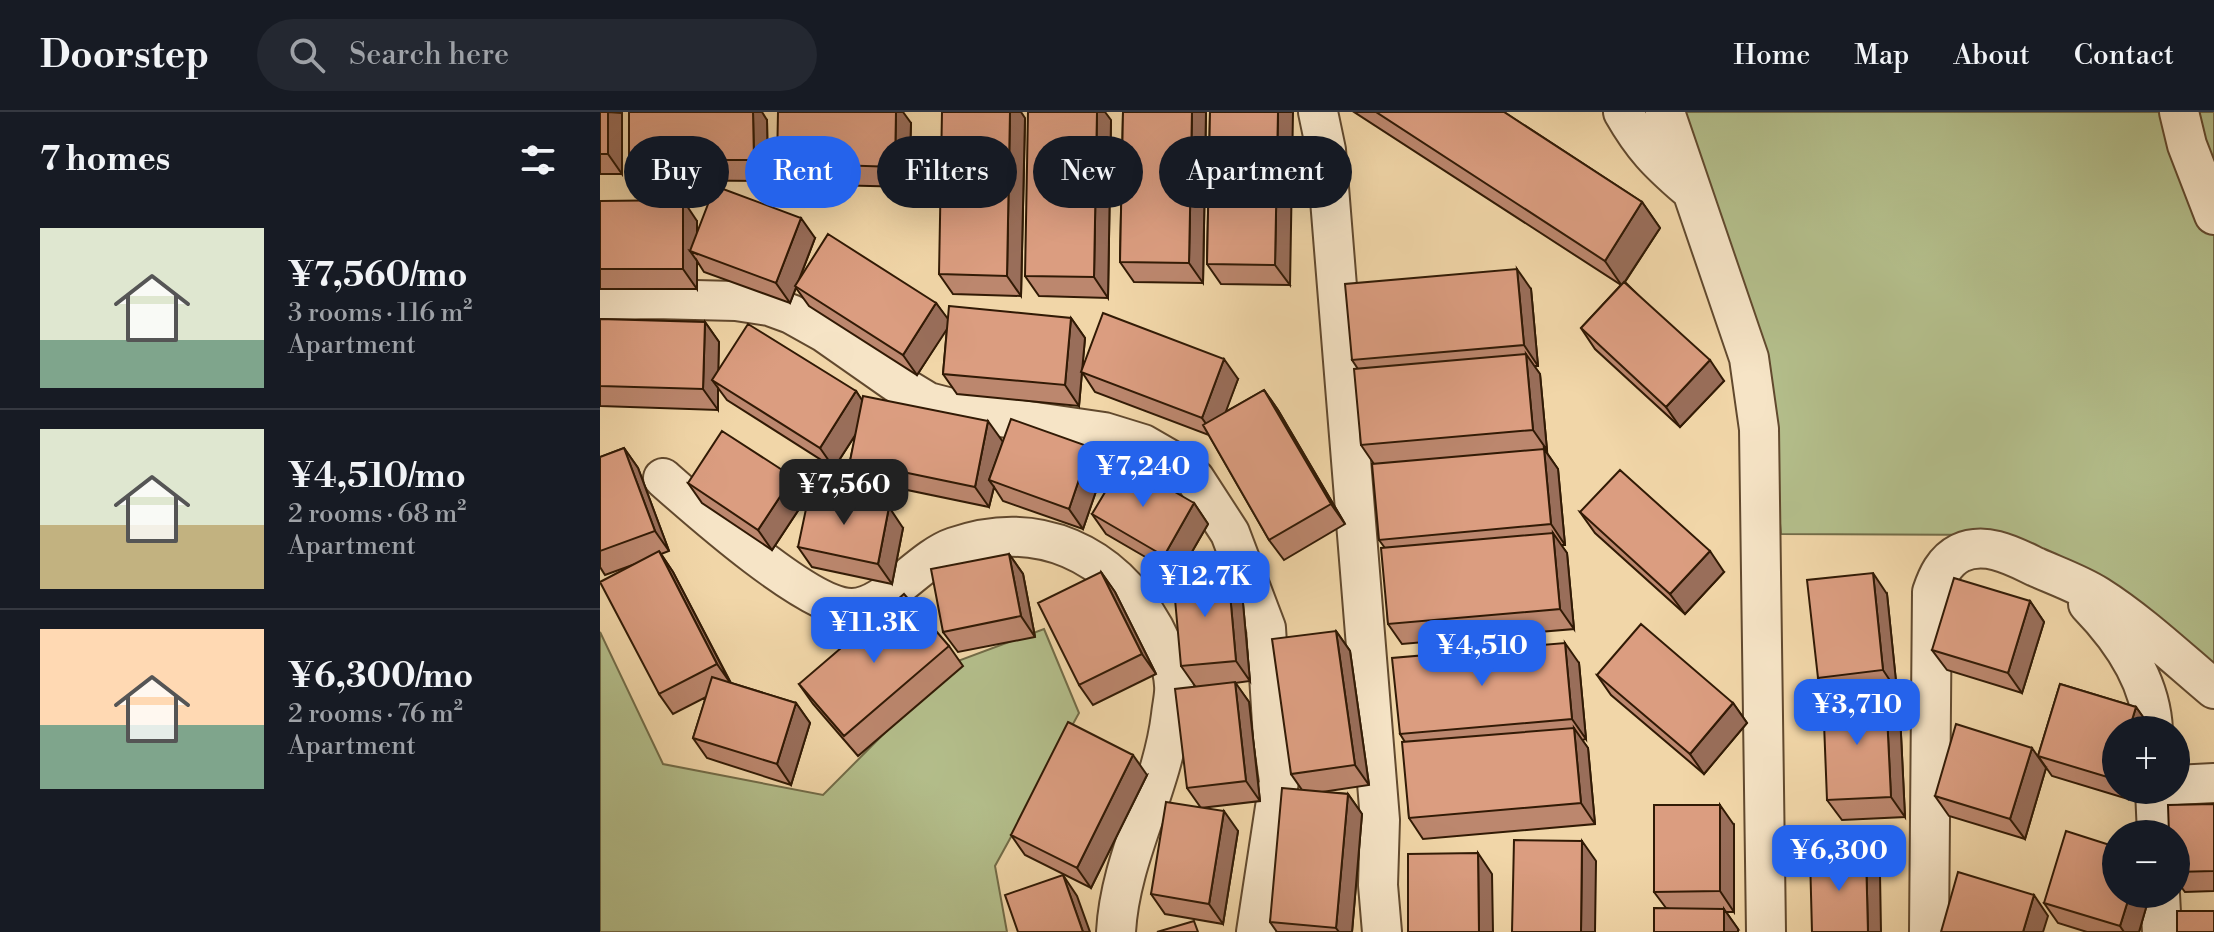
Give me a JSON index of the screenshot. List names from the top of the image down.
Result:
{
  "page": {
    "header": "Doorstep",
    "search": "Search here",
    "nav": [
      "Home",
      "Map",
      "About",
      "Contact"
    ],
    "heading": "7 homes",
    "chip": [
      "Buy",
      "Rent",
      "Filters",
      "New",
      "Apartment"
    ],
    "list": [
      {
        "name": "¥7,560/mo",
        "note": "3 rooms · 116 m² · Apartment"
      },
      {
        "name": "¥4,510/mo",
        "note": "2 rooms · 68 m² · Apartment"
      },
      {
        "name": "¥6,300/mo",
        "note": "2 rooms · 76 m² · Apartment"
      }
    ],
    "price": [
      "¥7,240",
      "¥7,560",
      "¥12.7K",
      "¥11.3K",
      "¥4,510",
      "¥3,710",
      "¥6,300"
    ],
    "map_buttons": ["+", "−"]
  }
}
